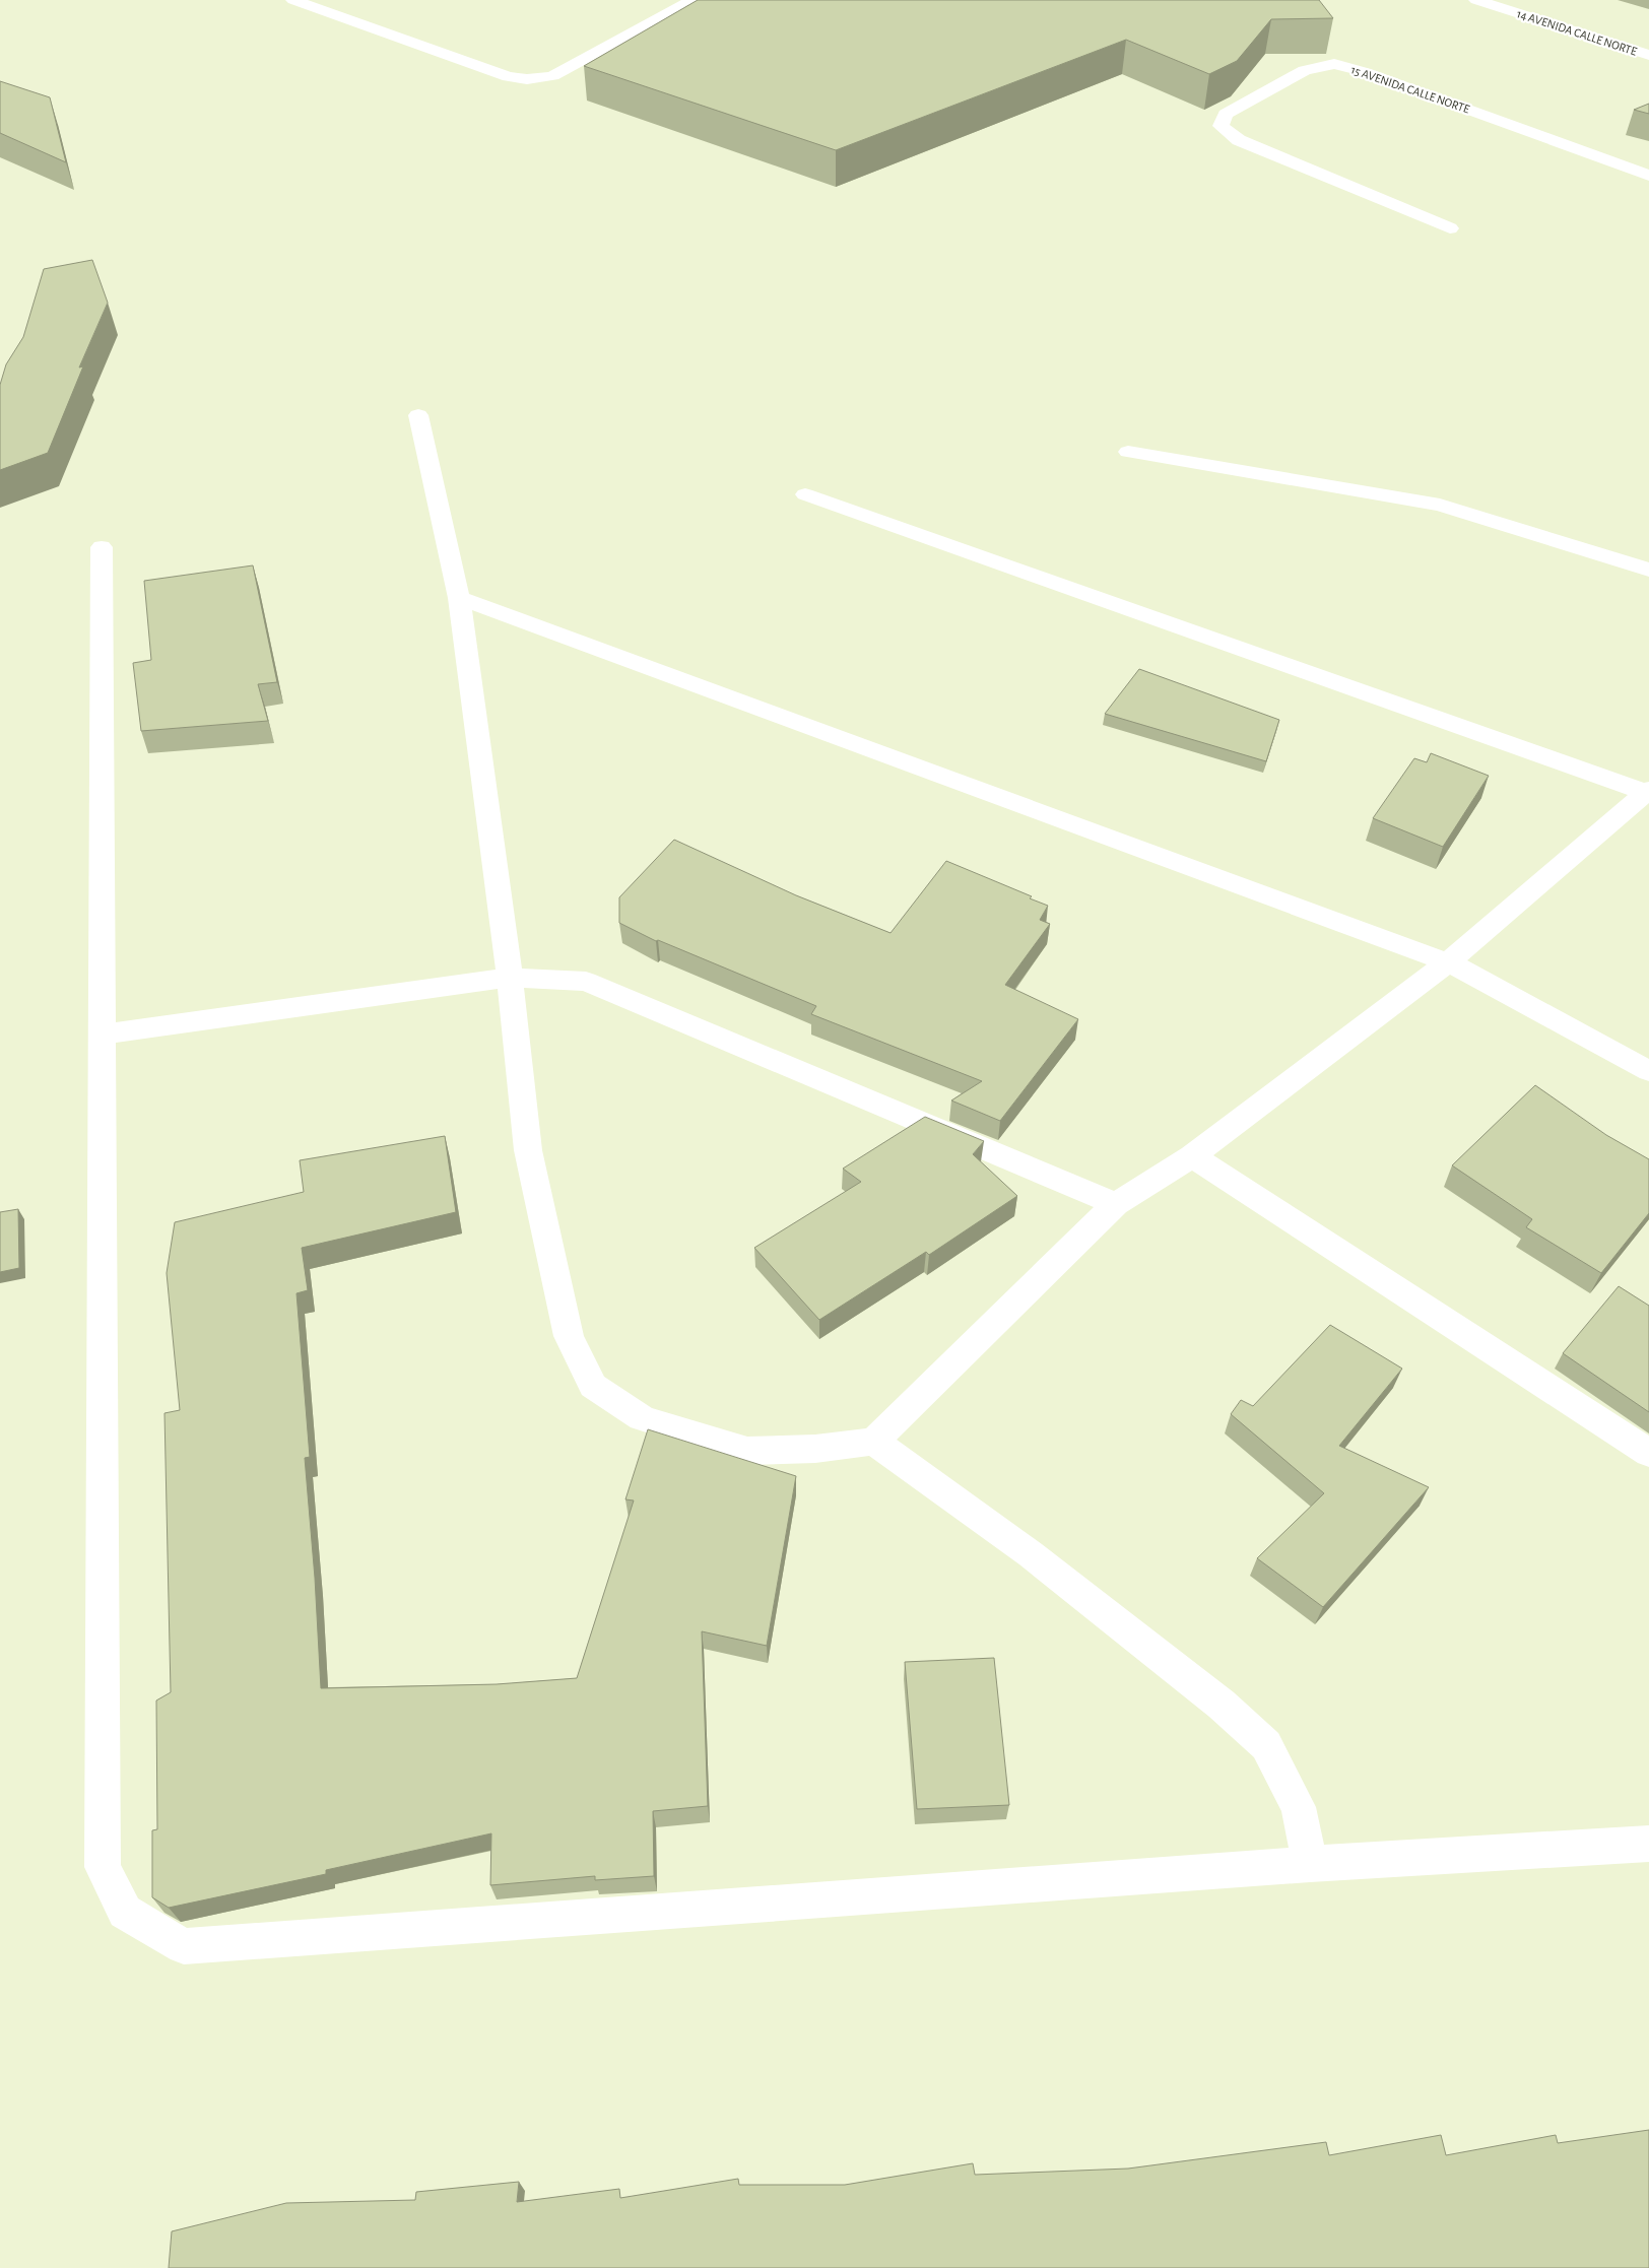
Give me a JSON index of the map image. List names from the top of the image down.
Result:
{
  "streets": {
    "street": ["14 AVENIDA CALLE NORTE", "15 AVENIDA CALLE NORTE"]
  }
}
